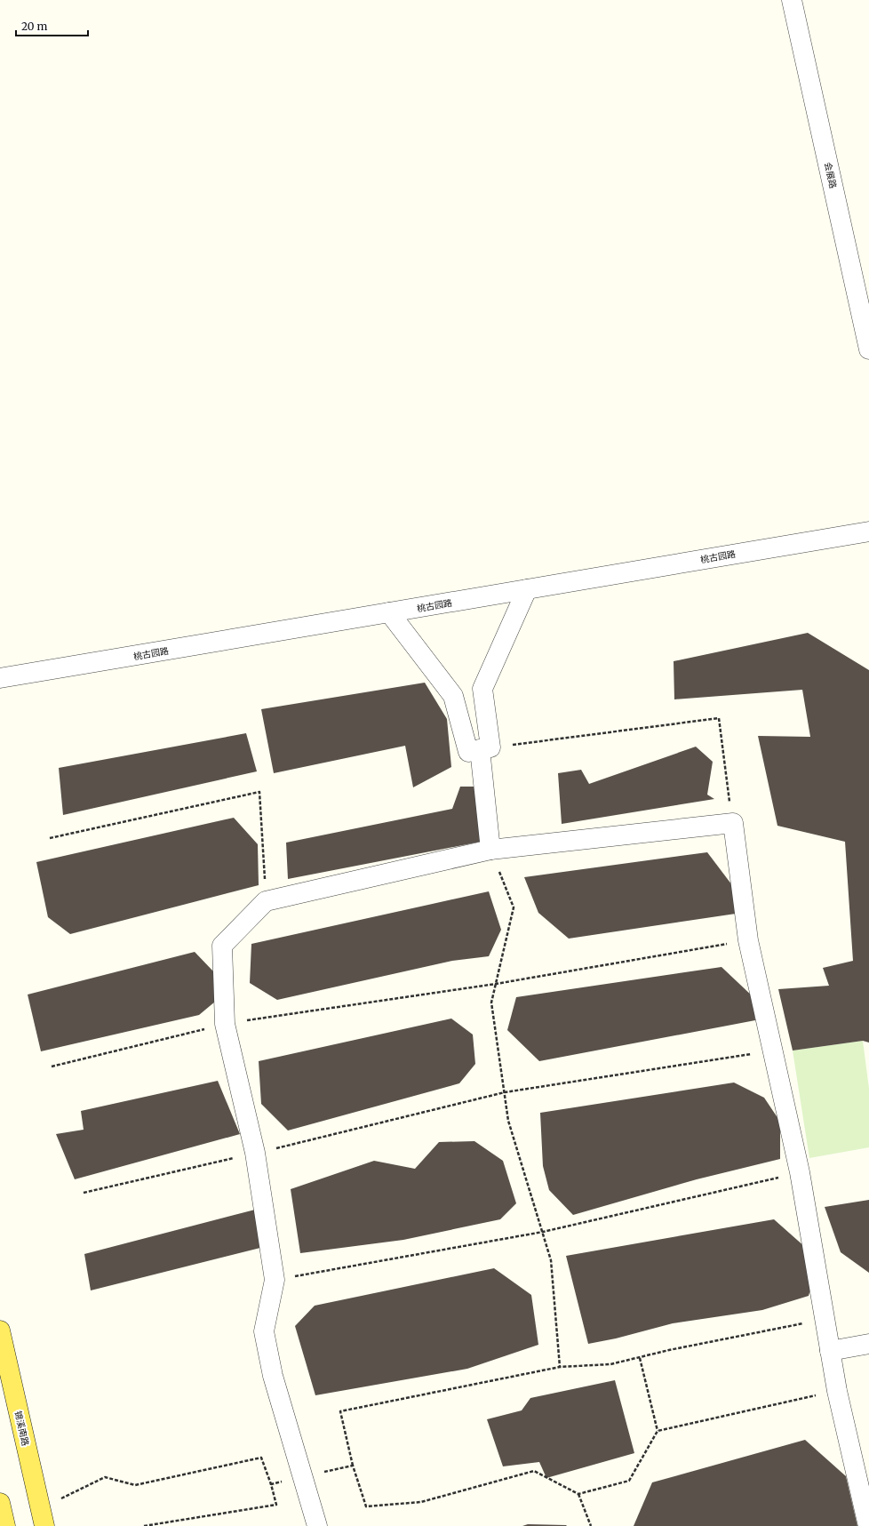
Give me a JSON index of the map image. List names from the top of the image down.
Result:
{
  "streets": {
    "main road": ["锦溪南路"],
    "street": ["会展路", "桃古园路"]
  },
  "scale_bar": "20 m"
}
